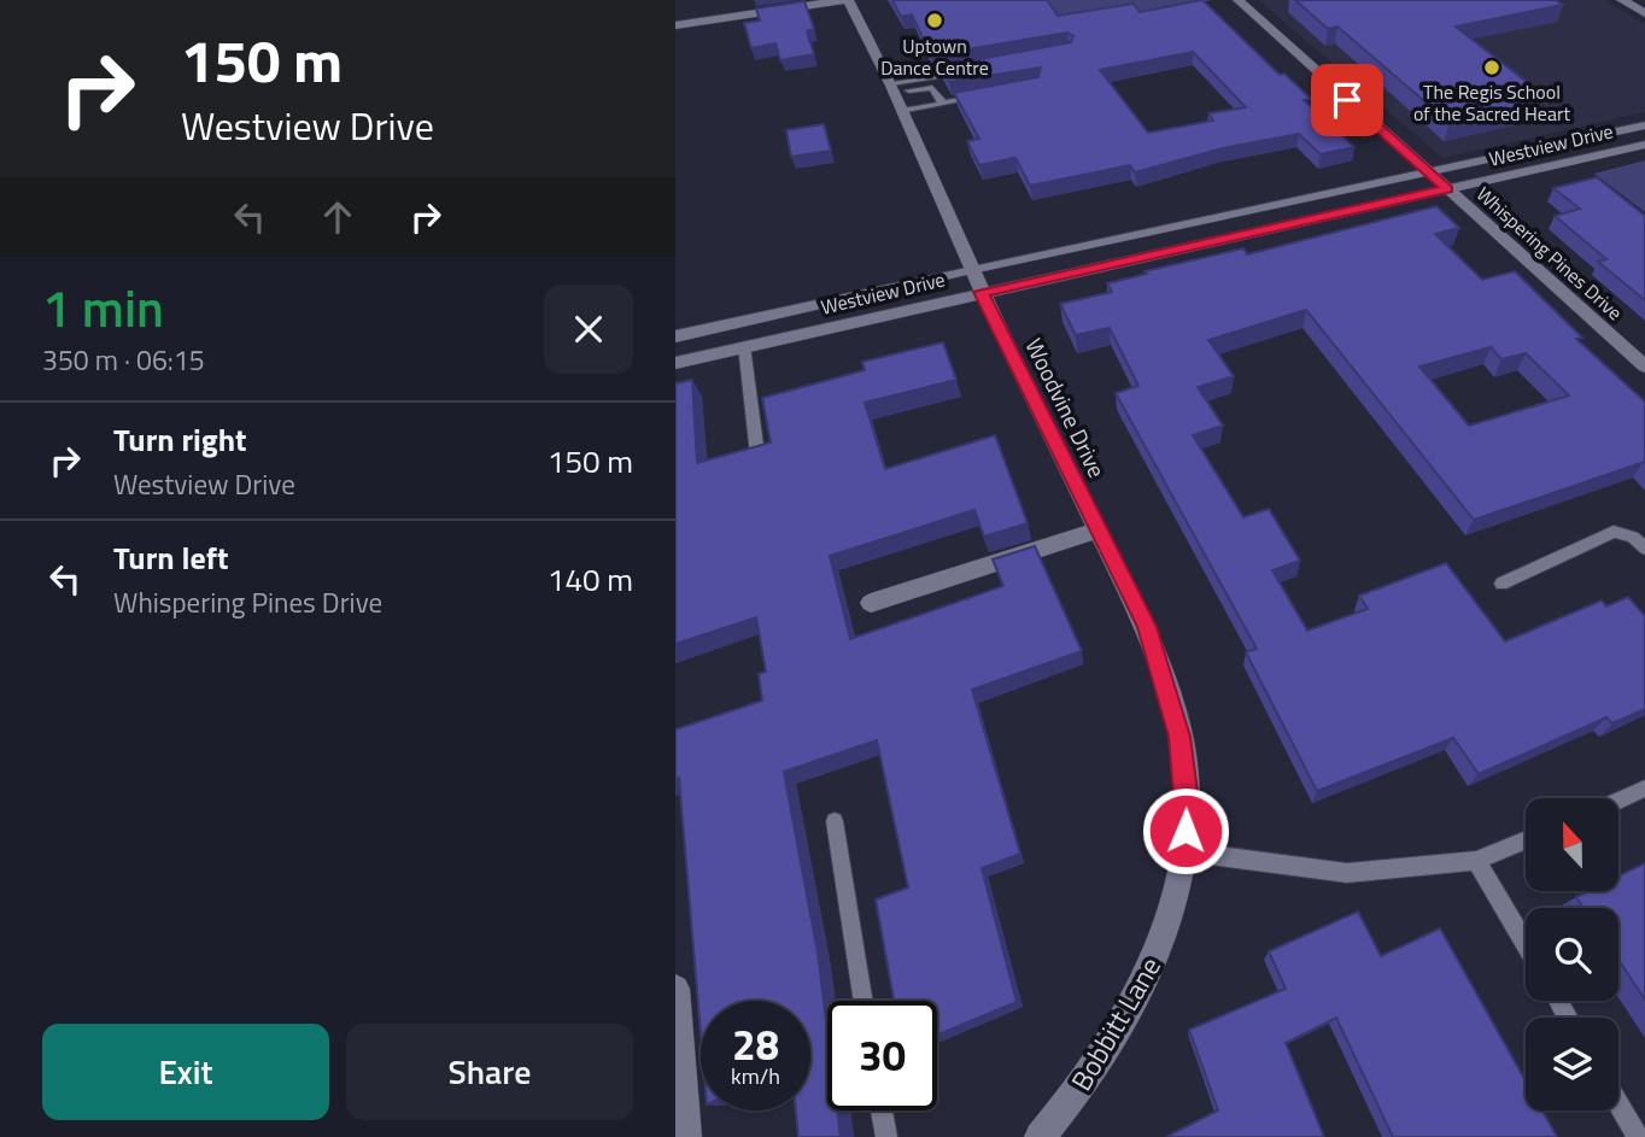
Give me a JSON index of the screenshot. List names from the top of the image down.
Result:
{
  "streets": {
    "street": [
      "Westview Drive",
      "Whispering Pines Drive",
      "Woodvine Drive",
      "Bobbitt Lane"
    ]
  },
  "crossings": [
    ["Westview Drive", "Whispering Pines Drive"],
    ["Westview Drive", "Woodvine Drive"],
    ["Woodvine Drive", "Bobbitt Lane"]
  ],
  "places": ["Uptown Dance Centre", "The Regis School of the Sacred Heart"],
  "north": "top",
  "page": {
    "turn": ["150 m", "Westview Drive"],
    "heading": ["1 min", "350 m · 06:15"],
    "list": [
      {
        "name": "Turn right",
        "note": "Westview Drive",
        "value": "150 m"
      },
      {
        "name": "Turn left",
        "note": "Whispering Pines Drive",
        "value": "140 m"
      }
    ],
    "speed": "28 km/h",
    "limit": "30",
    "buttons": ["Exit", "Share"]
  }
}
